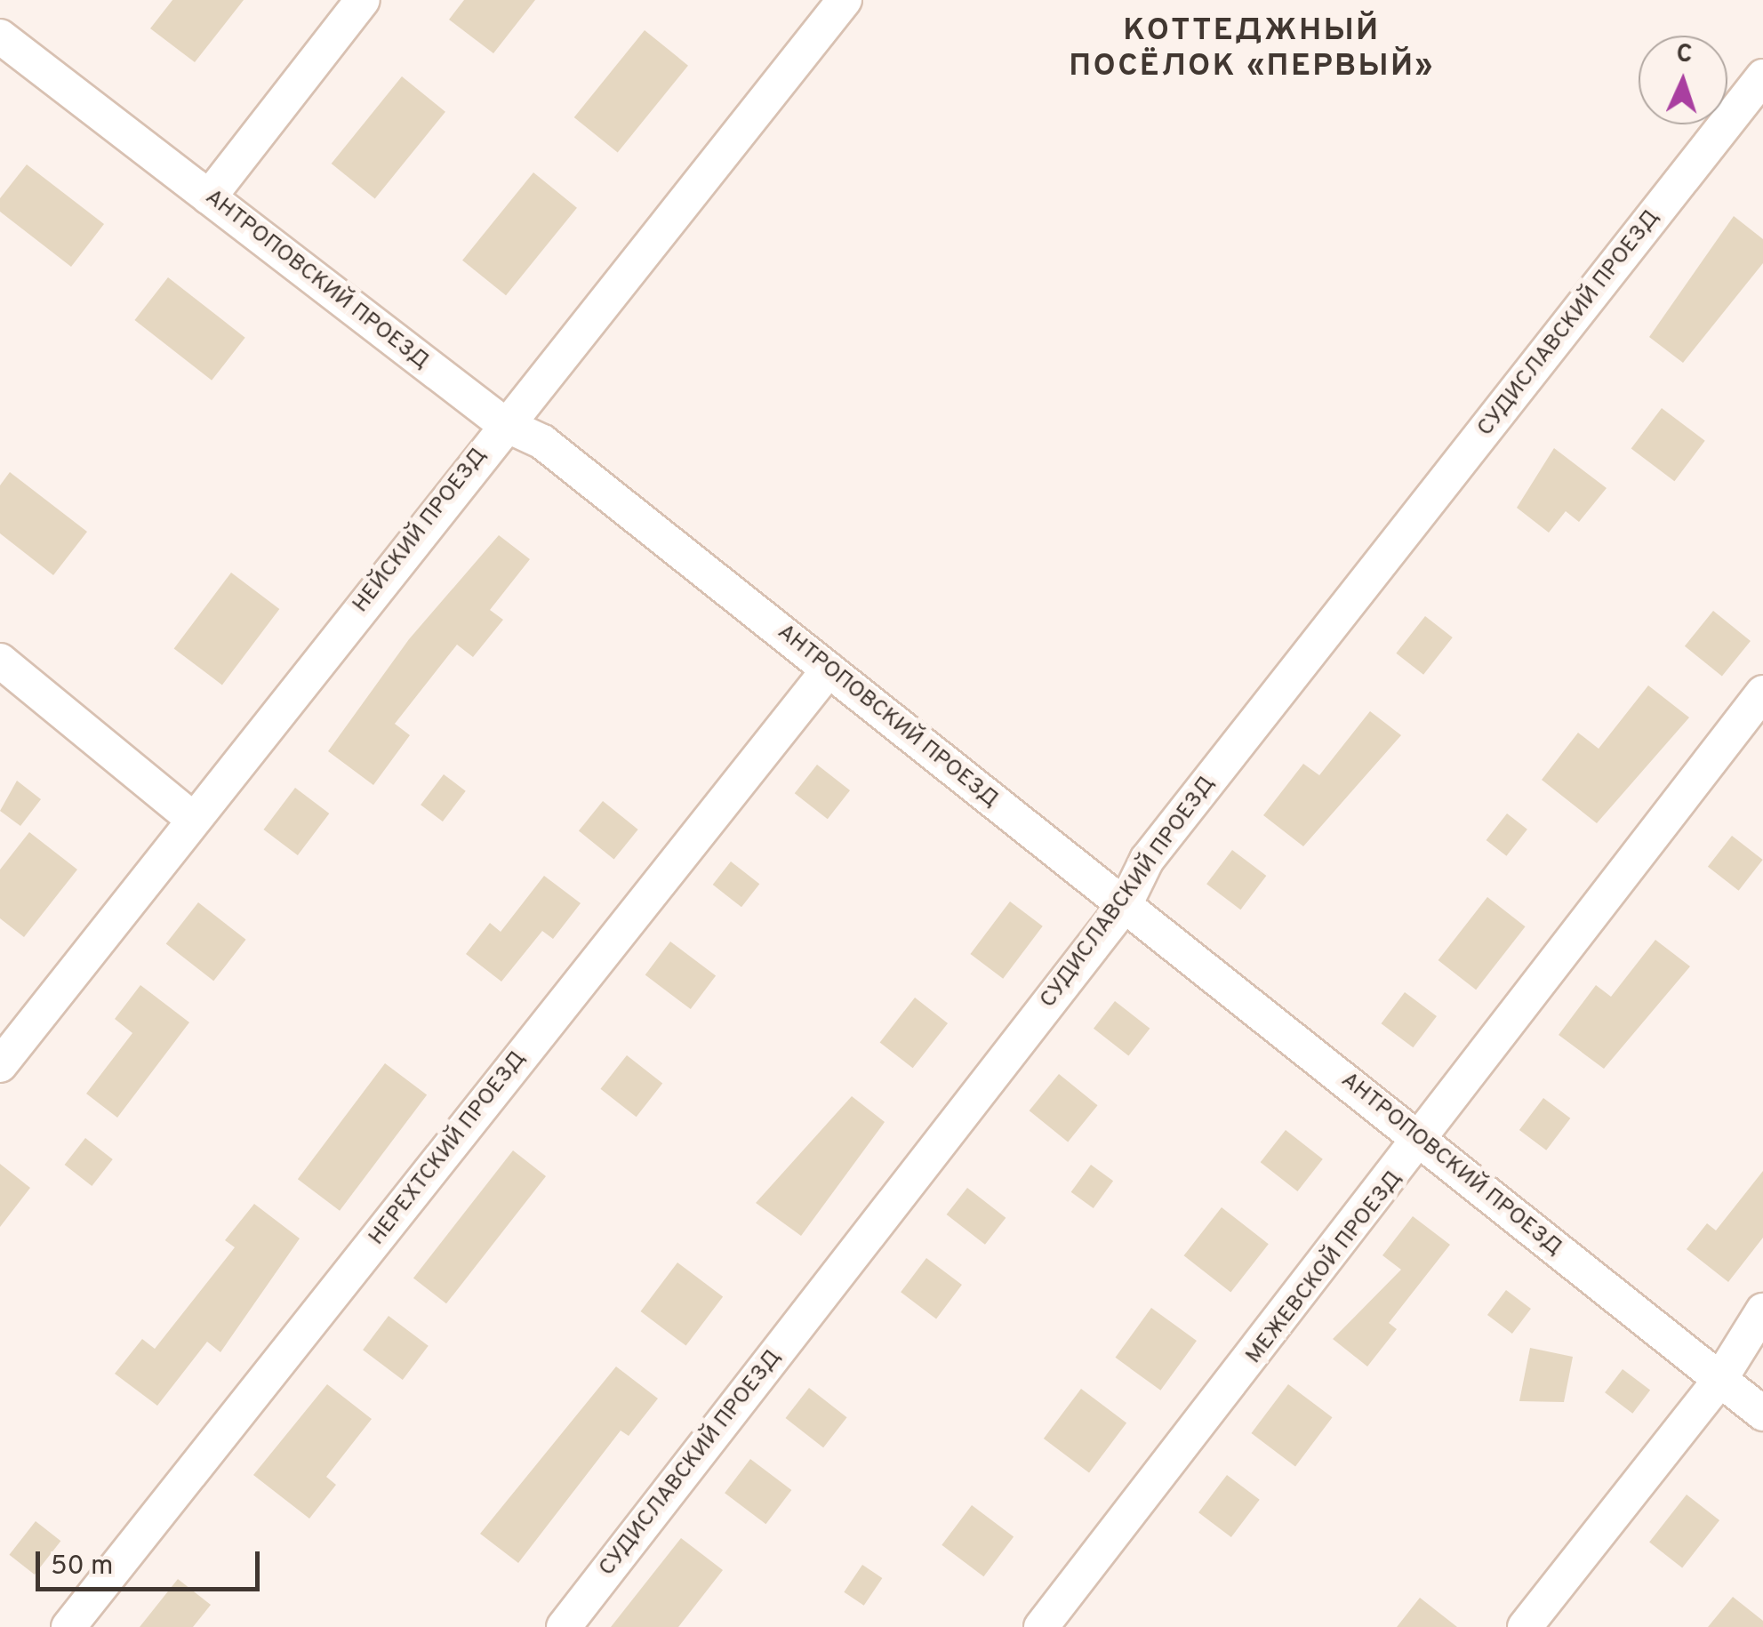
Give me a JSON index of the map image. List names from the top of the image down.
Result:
{
  "streets": {
    "street": [
      "АНТРОПОВСКИЙ ПРОЕЗД",
      "СУДИСЛАВСКИЙ ПРОЕЗД",
      "НЕЙСКИЙ ПРОЕЗД",
      "НЕРЕХТСКИЙ ПРОЕЗД",
      "МЕЖЕВСКОЙ ПРОЕЗД"
    ]
  },
  "crossings": [
    ["АНТРОПОВСКИЙ ПРОЕЗД", "СУДИСЛАВСКИЙ ПРОЕЗД"],
    ["АНТРОПОВСКИЙ ПРОЕЗД", "НЕЙСКИЙ ПРОЕЗД"],
    ["АНТРОПОВСКИЙ ПРОЕЗД", "НЕРЕХТСКИЙ ПРОЕЗД"],
    ["АНТРОПОВСКИЙ ПРОЕЗД", "МЕЖЕВСКОЙ ПРОЕЗД"]
  ],
  "districts": ["КОТТЕДЖНЫЙ ПОСЁЛОК «ПЕРВЫЙ»"],
  "scale_bar": "50 m",
  "north": "top"
}
